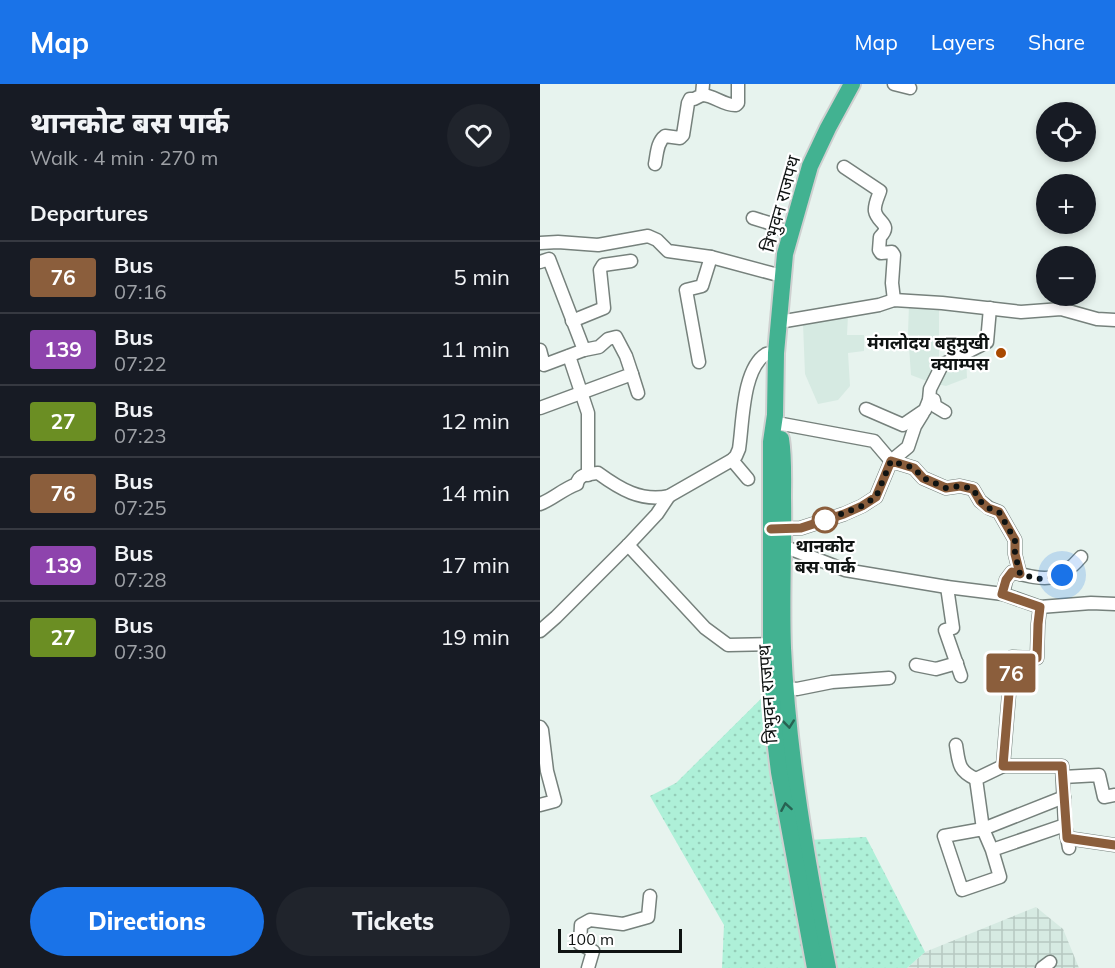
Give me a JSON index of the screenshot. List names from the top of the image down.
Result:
{
  "streets": {
    "highway": ["त्रिभुवन राजपथ"]
  },
  "places": ["मंगलोदय बहुमुखी क्याम्पस", "थानकोट बस पार्क"],
  "lines": ["bus line 76"],
  "scale_bar": "100 m",
  "page": {
    "header": "Map",
    "nav": ["Map", "Layers", "Share"],
    "heading": [
      ["थानकोट बस पार्क", "Walk · 4 min · 270 m"],
      "Departures"
    ],
    "on_map": "76",
    "map_buttons": ["+", "−"],
    "list": [
      {
        "mark": "76",
        "name": "Bus",
        "note": "07:16",
        "value": "5 min"
      },
      {
        "mark": "139",
        "name": "Bus",
        "note": "07:22",
        "value": "11 min"
      },
      {
        "mark": "27",
        "name": "Bus",
        "note": "07:23",
        "value": "12 min"
      },
      {
        "mark": "76",
        "name": "Bus",
        "note": "07:25",
        "value": "14 min"
      },
      {
        "mark": "139",
        "name": "Bus",
        "note": "07:28",
        "value": "17 min"
      },
      {
        "mark": "27",
        "name": "Bus",
        "note": "07:30",
        "value": "19 min"
      }
    ],
    "buttons": ["Directions", "Tickets"],
    "scale": "100 m"
  }
}
